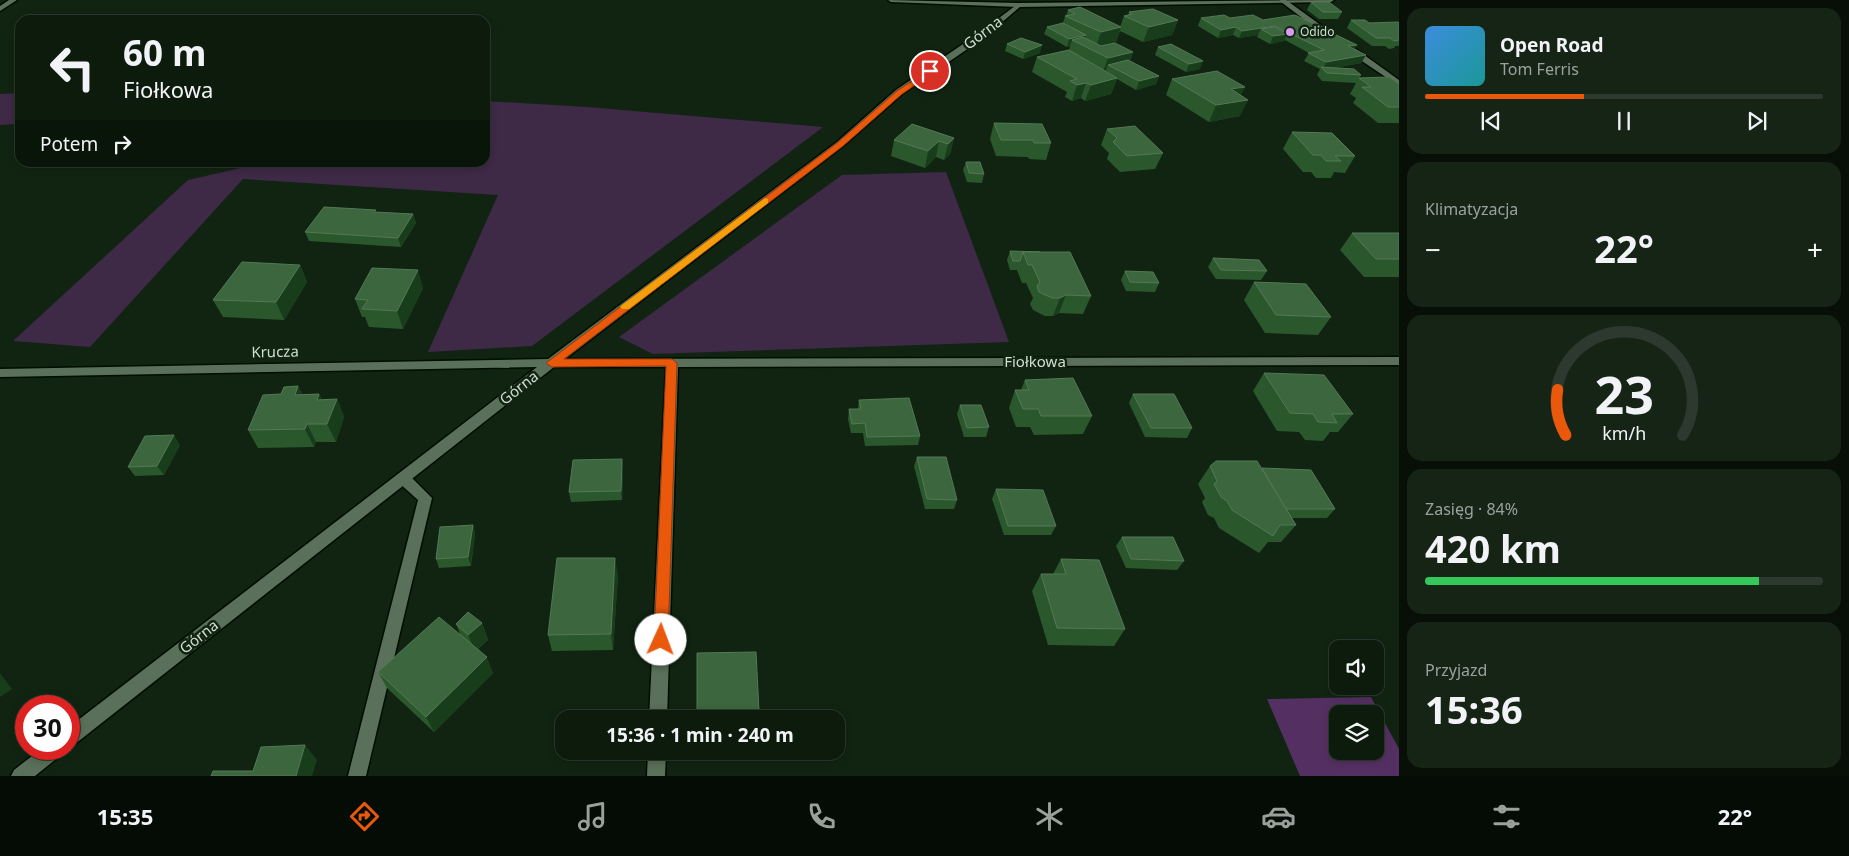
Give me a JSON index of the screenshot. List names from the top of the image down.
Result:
{
  "streets": {
    "street": ["Górna", "Krucza", "Fiołkowa"]
  },
  "crossings": [
    ["Górna", "Krucza"],
    ["Górna", "Fiołkowa"],
    ["Krucza", "Fiołkowa"]
  ],
  "places": ["Odido"],
  "page": {
    "turn": ["60 m", "Fiołkowa"],
    "song": ["Open Road", "Tom Ferris"],
    "then": "Potem",
    "tile": [
      "Klimatyzacja",
      ["Zasięg · 84%", "420 km"],
      ["Przyjazd", "15:36"]
    ],
    "heat": ["−", "22°", "+"],
    "limit": "30",
    "trip": "15:36 · 1 min · 240 m",
    "tabs": ["15:35", "22°"],
    "gauge": ["23", "km/h"]
  }
}
